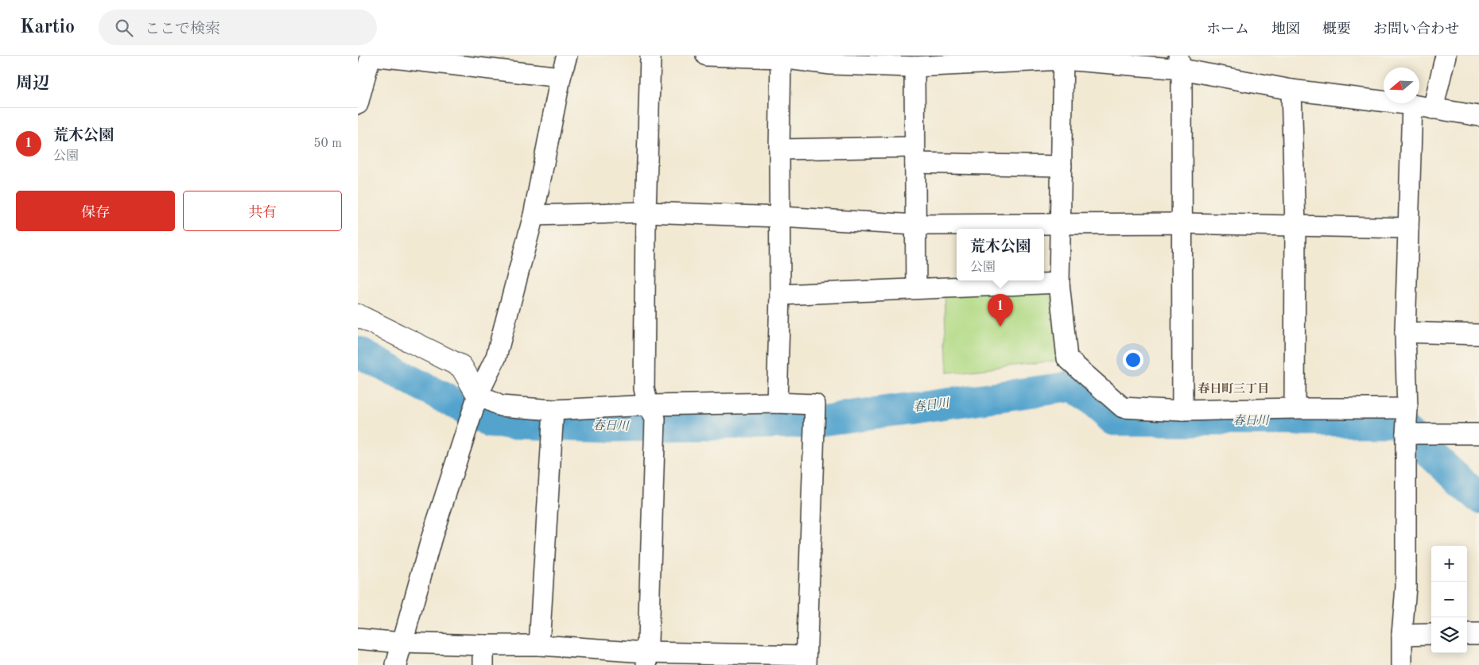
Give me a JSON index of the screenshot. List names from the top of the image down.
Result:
{
  "districts": ["春日町三丁目"],
  "water": ["春日川"],
  "north": "left",
  "page": {
    "header": "Kartio",
    "search": "ここで検索",
    "nav": [
      "ホーム",
      "地図",
      "概要",
      "お問い合わせ"
    ],
    "heading": "周辺",
    "list": [
      {
        "mark": "1",
        "name": "荒木公園",
        "note": "公園",
        "value": "50 m"
      }
    ],
    "buttons": ["保存", "共有"],
    "popup": ["荒木公園", "公園"],
    "pins": "1",
    "map_buttons": ["+", "−"]
  }
}
